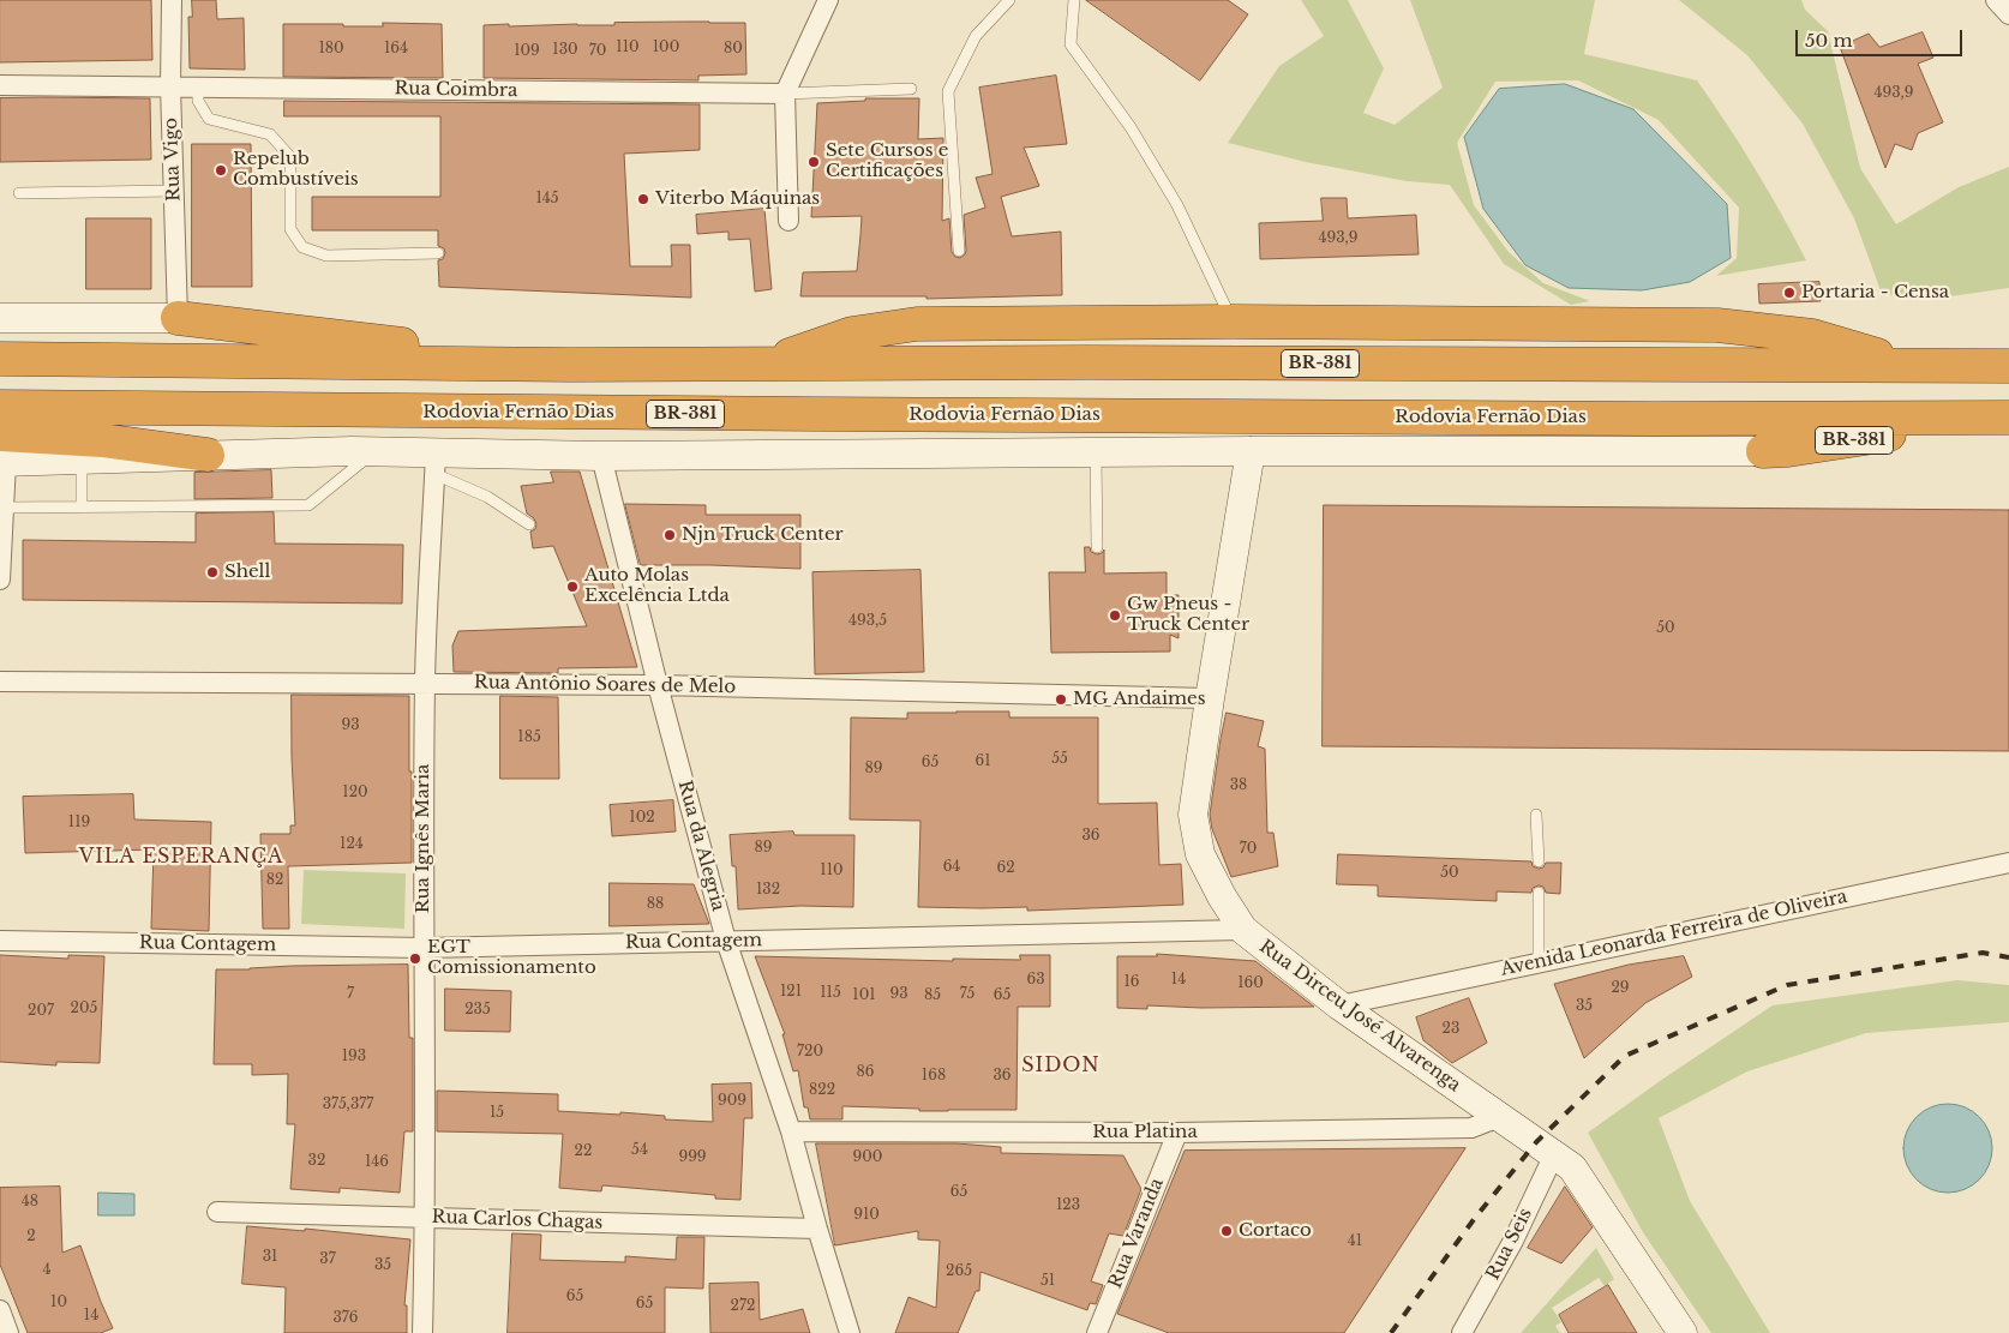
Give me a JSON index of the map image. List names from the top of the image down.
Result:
{
  "streets": {
    "highway": ["BR-381", "Rodovia Fernão Dias"],
    "main road": ["Rua Dirceu José Alvarenga"],
    "street": [
      "Rua Coimbra",
      "Rua Vigo",
      "Rua Antônio Soares de Melo",
      "Rua Ignês Maria",
      "Rua da Alegria",
      "Avenida Leonarda Ferreira de Oliveira",
      "Rua Contagem",
      "Rua Platina",
      "Rua Carlos Chagas",
      "Rua Varanda",
      "Rua Seis"
    ]
  },
  "crossings": [
    ["Rua Coimbra", "Rua Vigo"],
    ["Rua Vigo", "BR-381"],
    ["BR-381", "Rodovia Fernão Dias"],
    ["Rodovia Fernão Dias", "Rua Ignês Maria"],
    ["Rodovia Fernão Dias", "Rua da Alegria"],
    ["Rodovia Fernão Dias", "Rua Dirceu José Alvarenga"],
    ["Rua Antônio Soares de Melo", "Rua Ignês Maria"],
    ["Rua Antônio Soares de Melo", "Rua da Alegria"],
    ["Rua Antônio Soares de Melo", "Rua Dirceu José Alvarenga"],
    ["Rua Ignês Maria", "Rua Contagem"],
    ["Rua Ignês Maria", "Rua Carlos Chagas"],
    ["Rua da Alegria", "Rua Contagem"],
    ["Rua da Alegria", "Rua Platina"],
    ["Rua da Alegria", "Rua Carlos Chagas"],
    ["Avenida Leonarda Ferreira de Oliveira", "Rua Dirceu José Alvarenga"],
    ["Rua Contagem", "Rua Dirceu José Alvarenga"],
    ["Rua Dirceu José Alvarenga", "Rua Platina"],
    ["Rua Dirceu José Alvarenga", "Rua Seis"],
    ["Rua Platina", "Rua Varanda"]
  ],
  "districts": ["VILA ESPERANÇA", "SIDON"],
  "places": [
    "Sete Cursos e Certificações",
    "Repelub Combustíveis",
    "Viterbo Máquinas",
    "Portaria - Censa",
    "Njn Truck Center",
    "Shell",
    "Auto Molas Excelência Ltda",
    "Gw Pneus - Truck Center",
    "MG Andaimes",
    "EGT Comissionamento",
    "Cortaco"
  ],
  "house_numbers": [
    "110",
    "100",
    "180",
    "164",
    "80",
    "130",
    "109",
    "70",
    "493,9",
    "145",
    "493,9",
    "493,5",
    "50",
    "93",
    "185",
    "55",
    "61",
    "65",
    "89",
    "38",
    "120",
    "102",
    "119",
    "36",
    "124",
    "89",
    "70",
    "64",
    "62",
    "110",
    "50",
    "82",
    "132",
    "88",
    "63",
    "14",
    "16",
    "160",
    "29",
    "121",
    "115",
    "7",
    "93",
    "75",
    "101",
    "85",
    "65",
    "35",
    "205",
    "235",
    "207",
    "23",
    "720",
    "193",
    "86",
    "168",
    "36",
    "822",
    "909",
    "375,377",
    "15",
    "54",
    "22",
    "999",
    "900",
    "32",
    "146",
    "65",
    "48",
    "123",
    "910",
    "2",
    "41",
    "31",
    "37",
    "35",
    "4",
    "265",
    "51",
    "65",
    "10",
    "65",
    "272",
    "14",
    "376"
  ],
  "scale_bar": "50 m"
}
